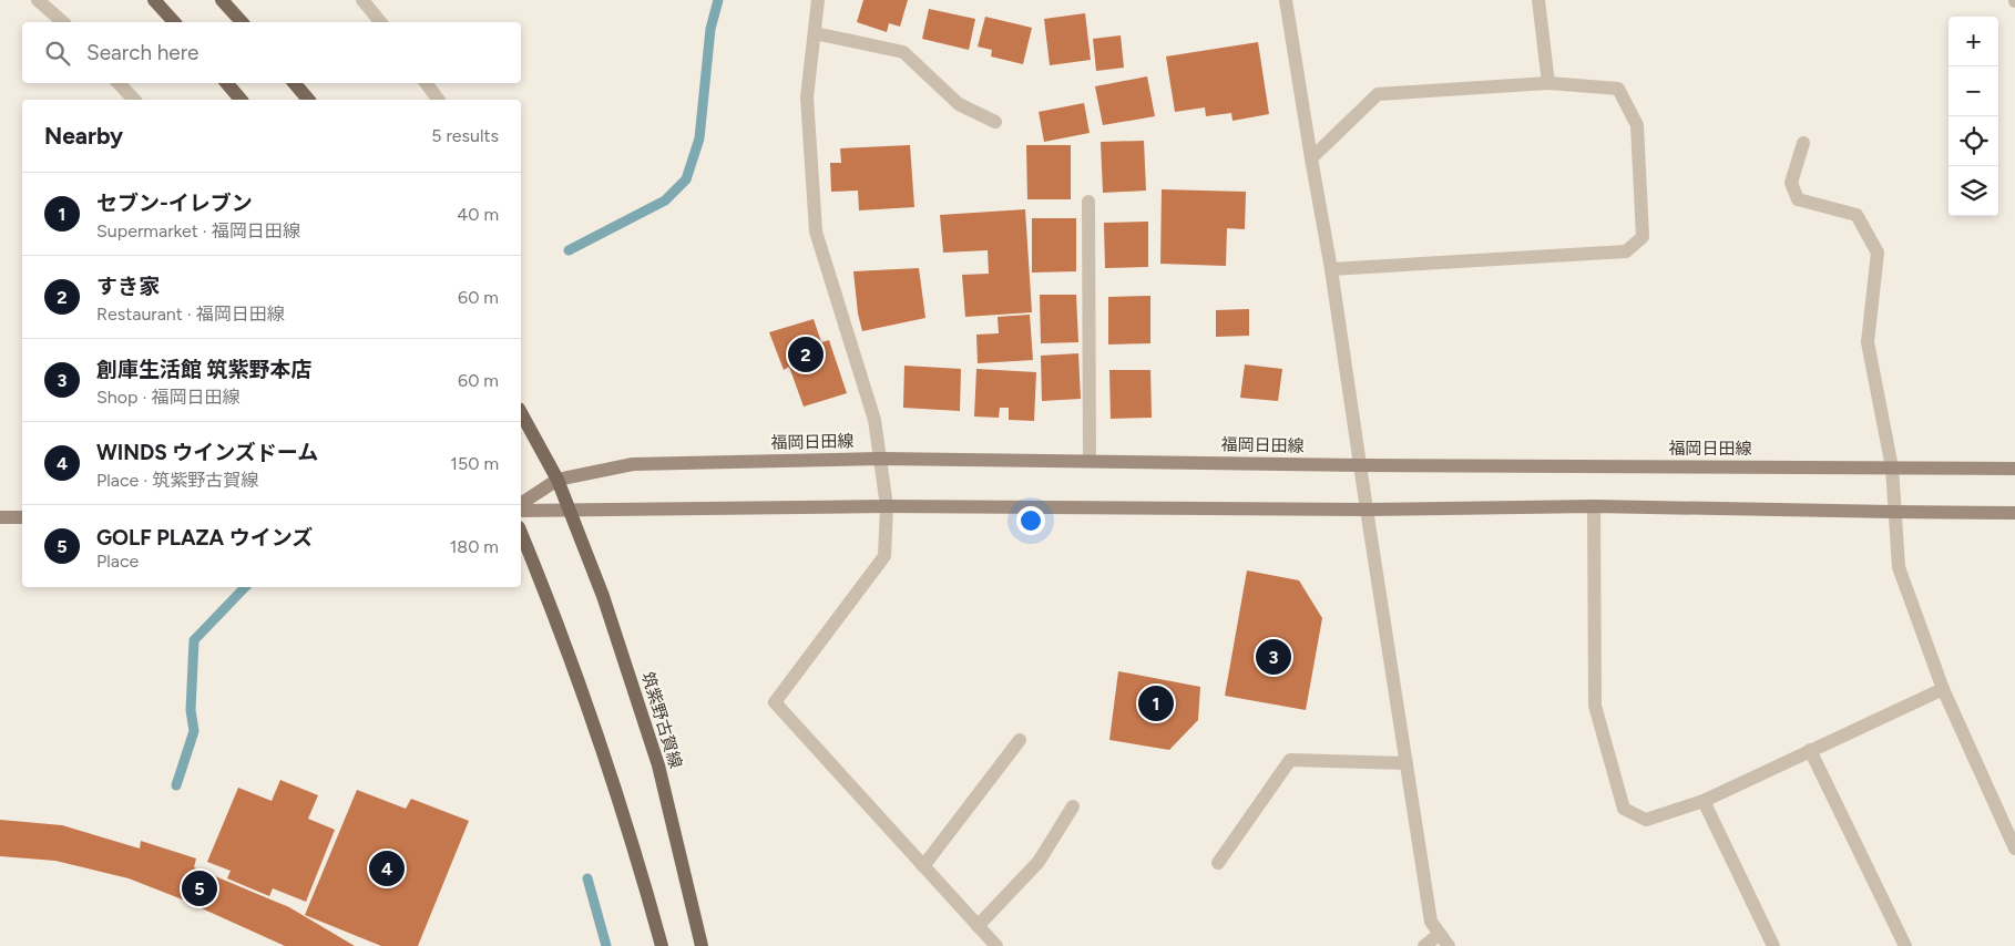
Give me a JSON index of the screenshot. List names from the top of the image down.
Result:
{
  "streets": {
    "main road": ["福岡日田線", "筑紫野古賀線"]
  },
  "crossings": [
    ["福岡日田線", "筑紫野古賀線"]
  ],
  "page": {
    "map_buttons": ["+", "−"],
    "search": "Search here",
    "heading": ["Nearby", "5 results"],
    "list": [
      {
        "mark": "1",
        "name": "セブン-イレブン",
        "note": "Supermarket · 福岡日田線",
        "value": "40 m"
      },
      {
        "mark": "2",
        "name": "すき家",
        "note": "Restaurant · 福岡日田線",
        "value": "60 m"
      },
      {
        "mark": "3",
        "name": "創庫生活館 筑紫野本店",
        "note": "Shop · 福岡日田線",
        "value": "60 m"
      },
      {
        "mark": "4",
        "name": "WINDS ウインズドーム",
        "note": "Place · 筑紫野古賀線",
        "value": "150 m"
      },
      {
        "mark": "5",
        "name": "GOLF PLAZA ウインズ",
        "note": "Place",
        "value": "180 m"
      }
    ],
    "pins": [
      "2",
      "3",
      "1",
      "4",
      "5"
    ]
  }
}
